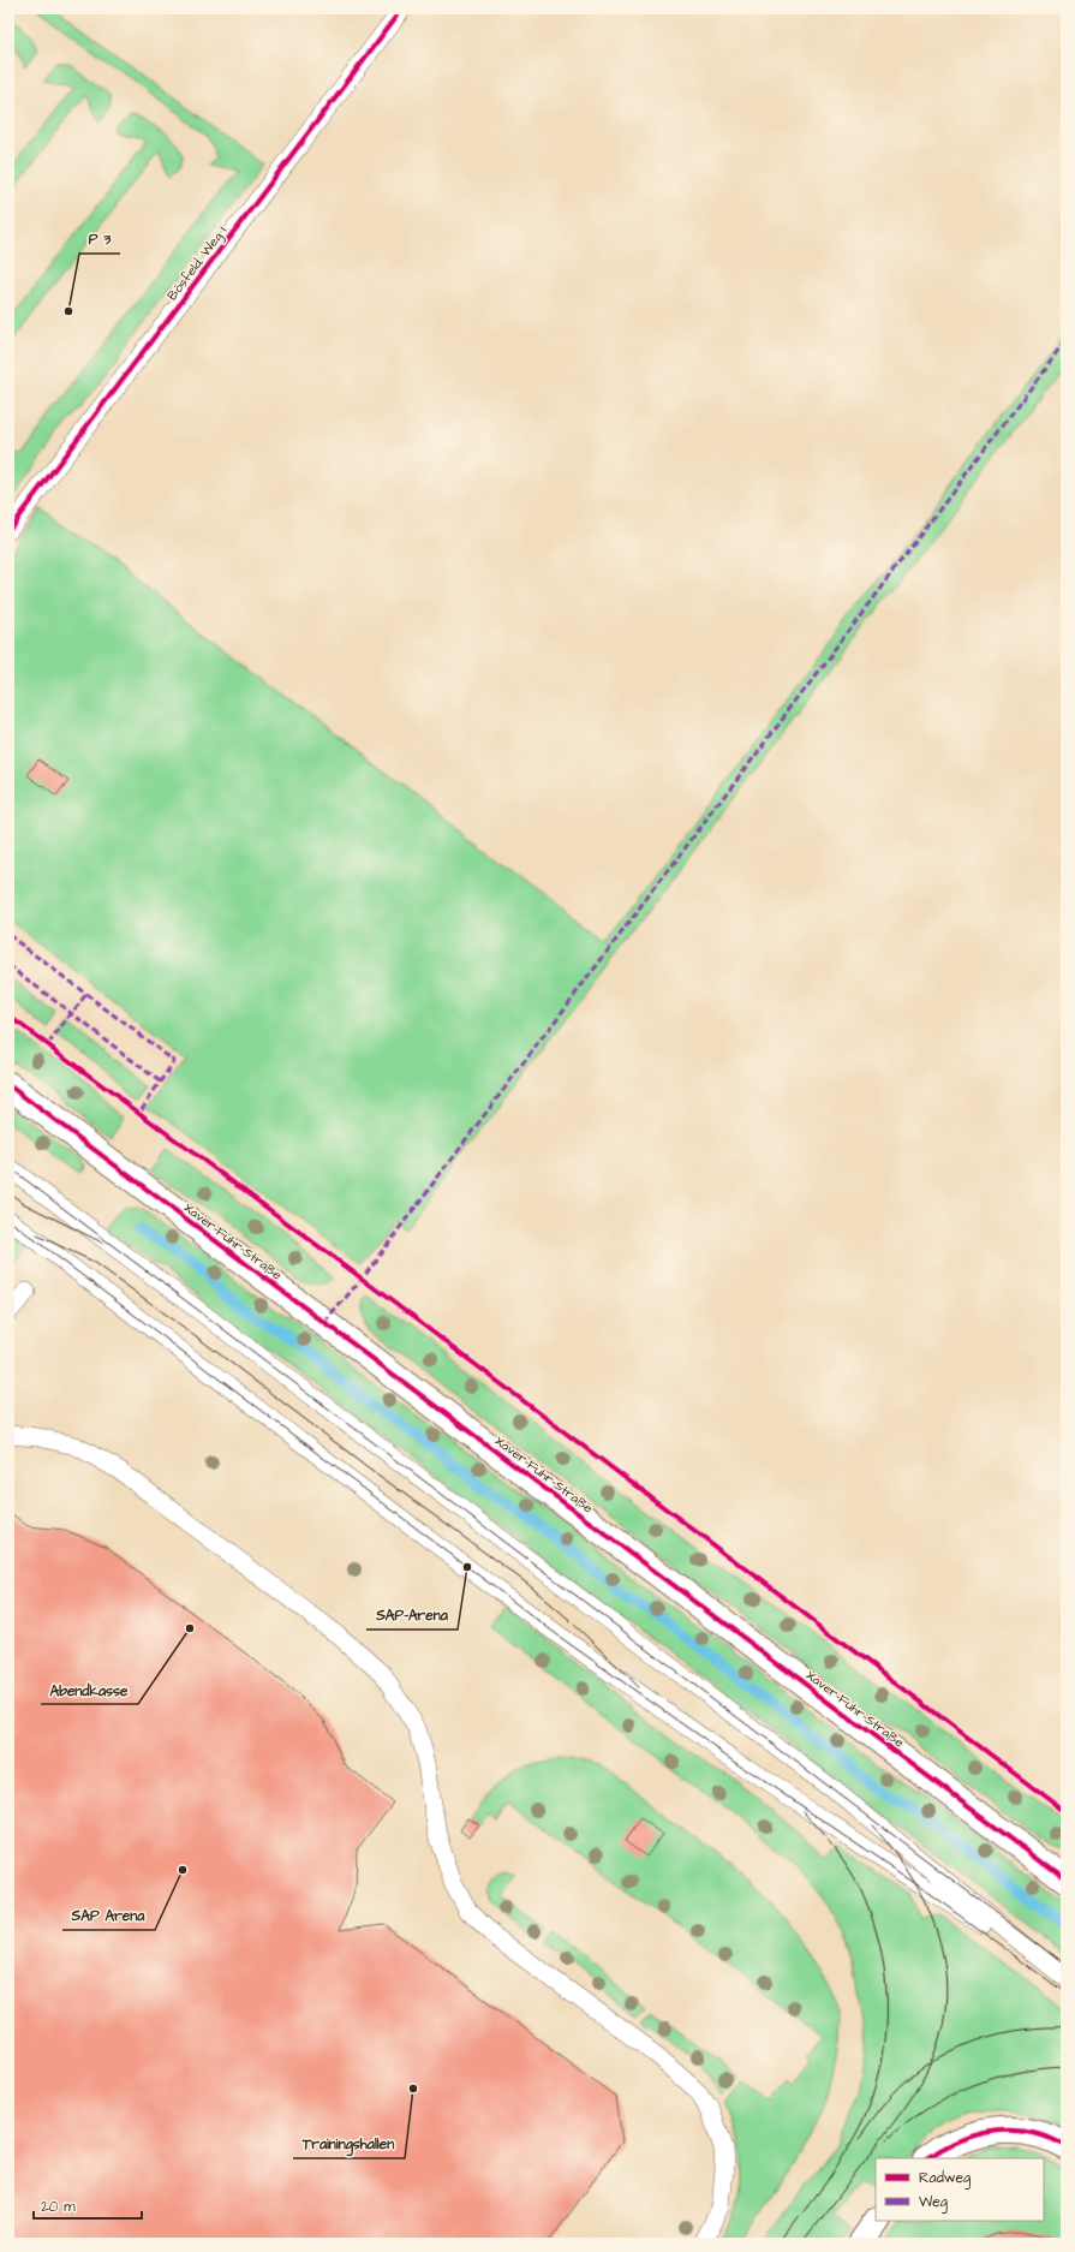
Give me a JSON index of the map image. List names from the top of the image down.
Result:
{
  "streets": {
    "street": ["Xaver-Fuhr-Straße"],
    "lane": ["Bösfeld, Weg I"]
  },
  "places": [
    "P 3",
    "SAP-Arena",
    "Abendkasse",
    "SAP Arena",
    "Trainingshallen"
  ],
  "legend": ["Radweg", "Weg"],
  "scale_bar": "20 m"
}
